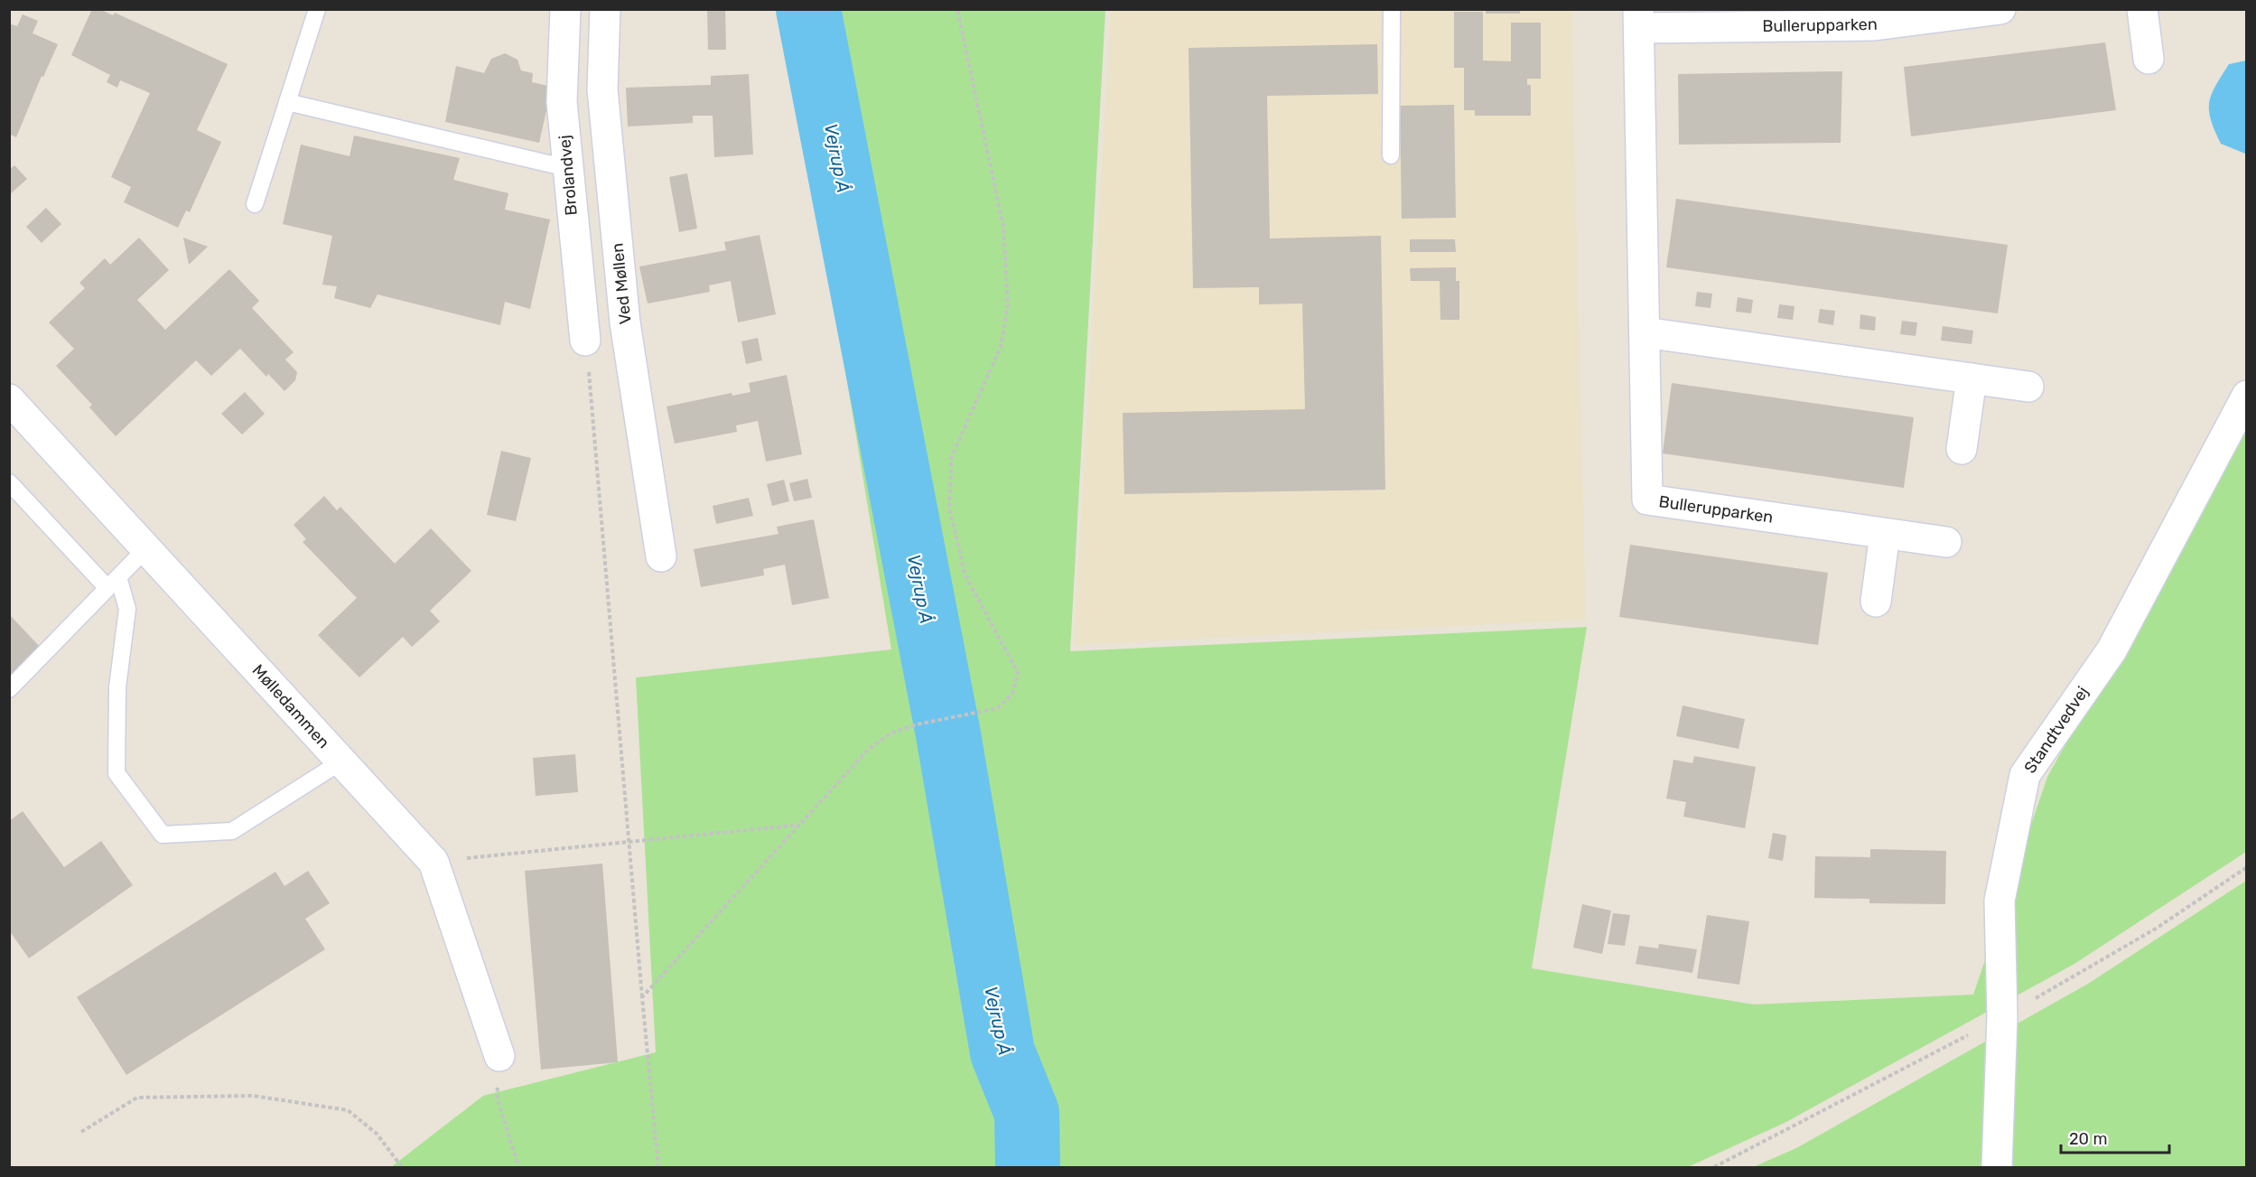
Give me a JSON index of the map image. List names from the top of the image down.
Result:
{
  "streets": {
    "street": [
      "Bullerupparken",
      "Brolandvej",
      "Ved Møllen",
      "Mølledammen",
      "Standtvedvej"
    ]
  },
  "water": ["Vejrup Å"],
  "scale_bar": "20 m"
}
